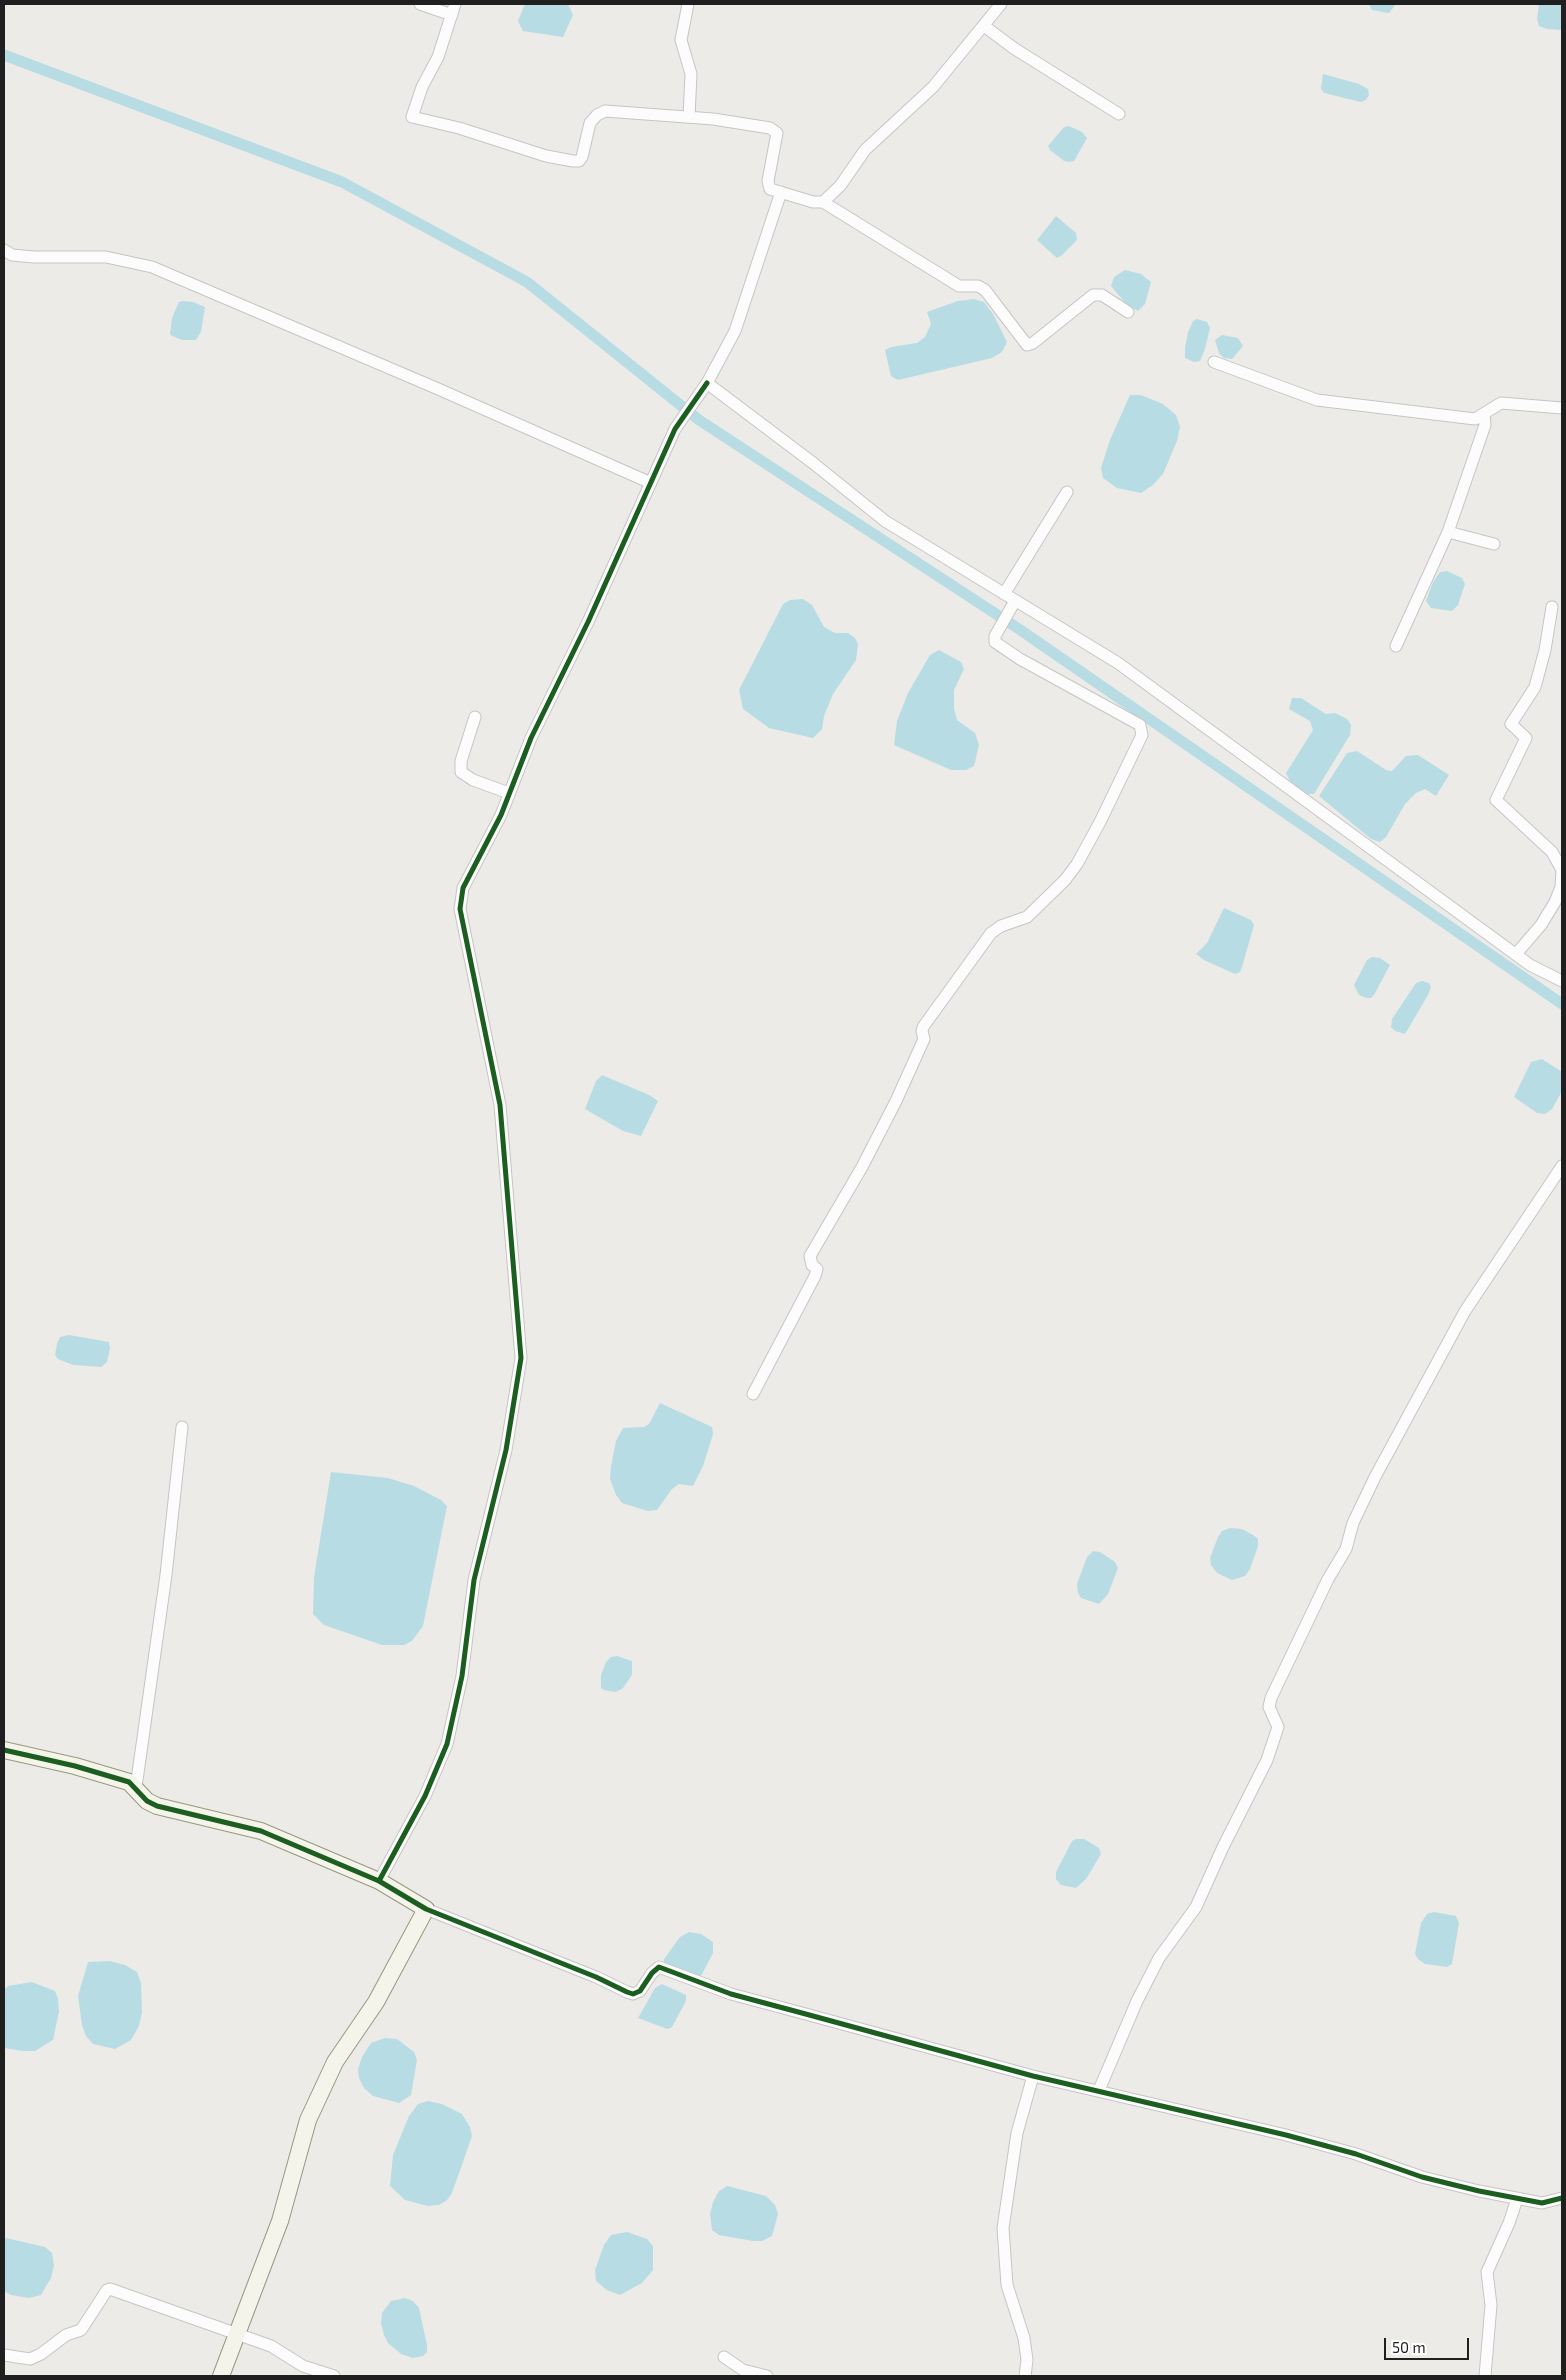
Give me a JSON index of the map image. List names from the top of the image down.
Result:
{
  "scale_bar": "50 m"
}
